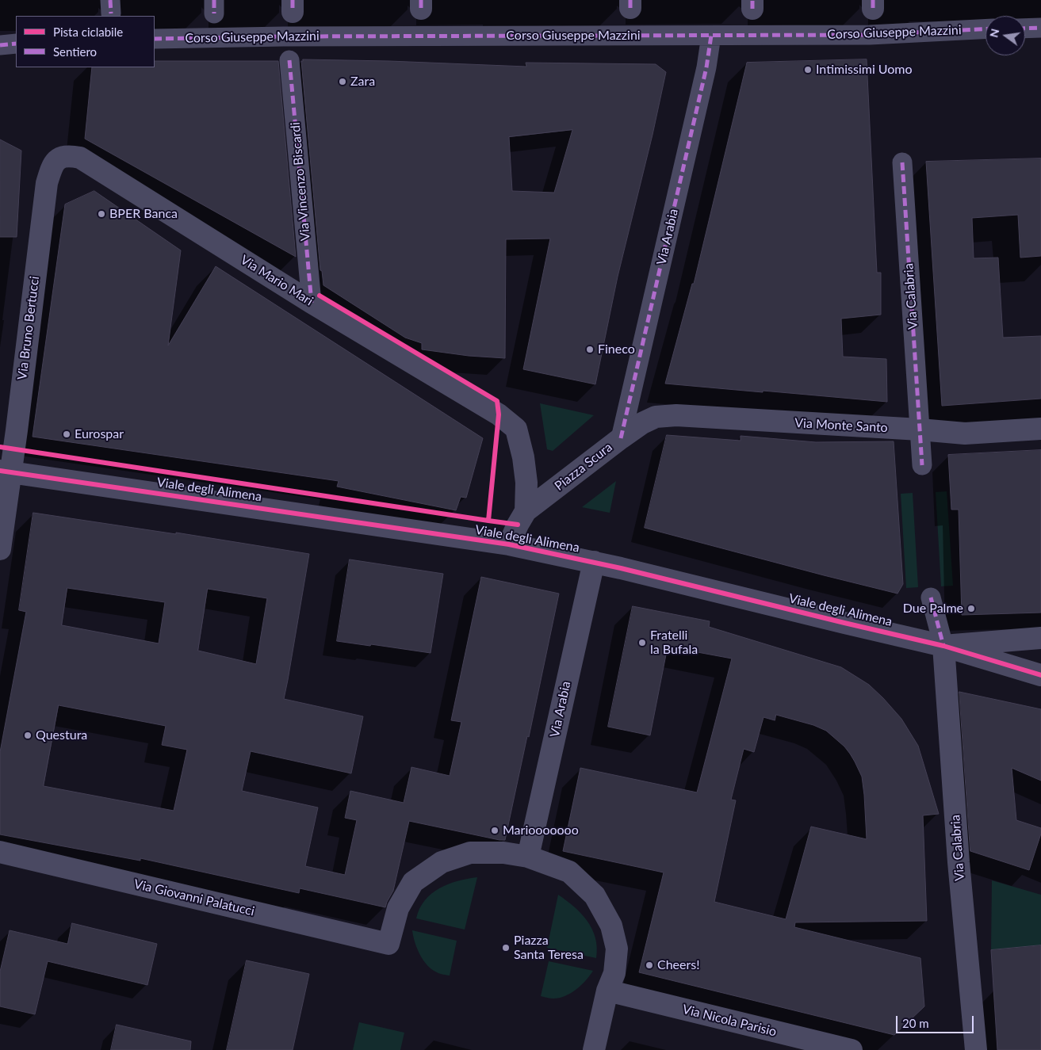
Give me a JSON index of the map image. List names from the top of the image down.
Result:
{
  "streets": {
    "street": [
      "Corso Giuseppe Mazzini",
      "Via Vincenzo Biscardi",
      "Via Arabia",
      "Via Mario Mari",
      "Via Calabria",
      "Via Bruno Bertucci",
      "Via Monte Santo",
      "Piazza Scura",
      "Viale degli Alimena",
      "Via Giovanni Palatucci",
      "Via Nicola Parisio"
    ]
  },
  "crossings": [
    ["Corso Giuseppe Mazzini", "Via Arabia"],
    ["Via Vincenzo Biscardi", "Via Mario Mari"],
    ["Via Arabia", "Piazza Scura"],
    ["Via Arabia", "Viale degli Alimena"],
    ["Via Arabia", "Via Giovanni Palatucci"],
    ["Via Mario Mari", "Via Bruno Bertucci"],
    ["Via Mario Mari", "Piazza Scura"],
    ["Via Calabria", "Via Monte Santo"],
    ["Via Calabria", "Viale degli Alimena"],
    ["Via Bruno Bertucci", "Viale degli Alimena"],
    ["Via Monte Santo", "Piazza Scura"],
    ["Piazza Scura", "Viale degli Alimena"]
  ],
  "places": [
    "Intimissimi Uomo",
    "Zara",
    "BPER Banca",
    "Fineco",
    "Eurospar",
    "Due Palme",
    "Fratelli la Bufala",
    "Questura",
    "Mariooooooo",
    "Piazza Santa Teresa",
    "Cheers!"
  ],
  "legend": ["Pista ciclabile", "Sentiero"],
  "scale_bar": "20 m",
  "north": "left"
}
